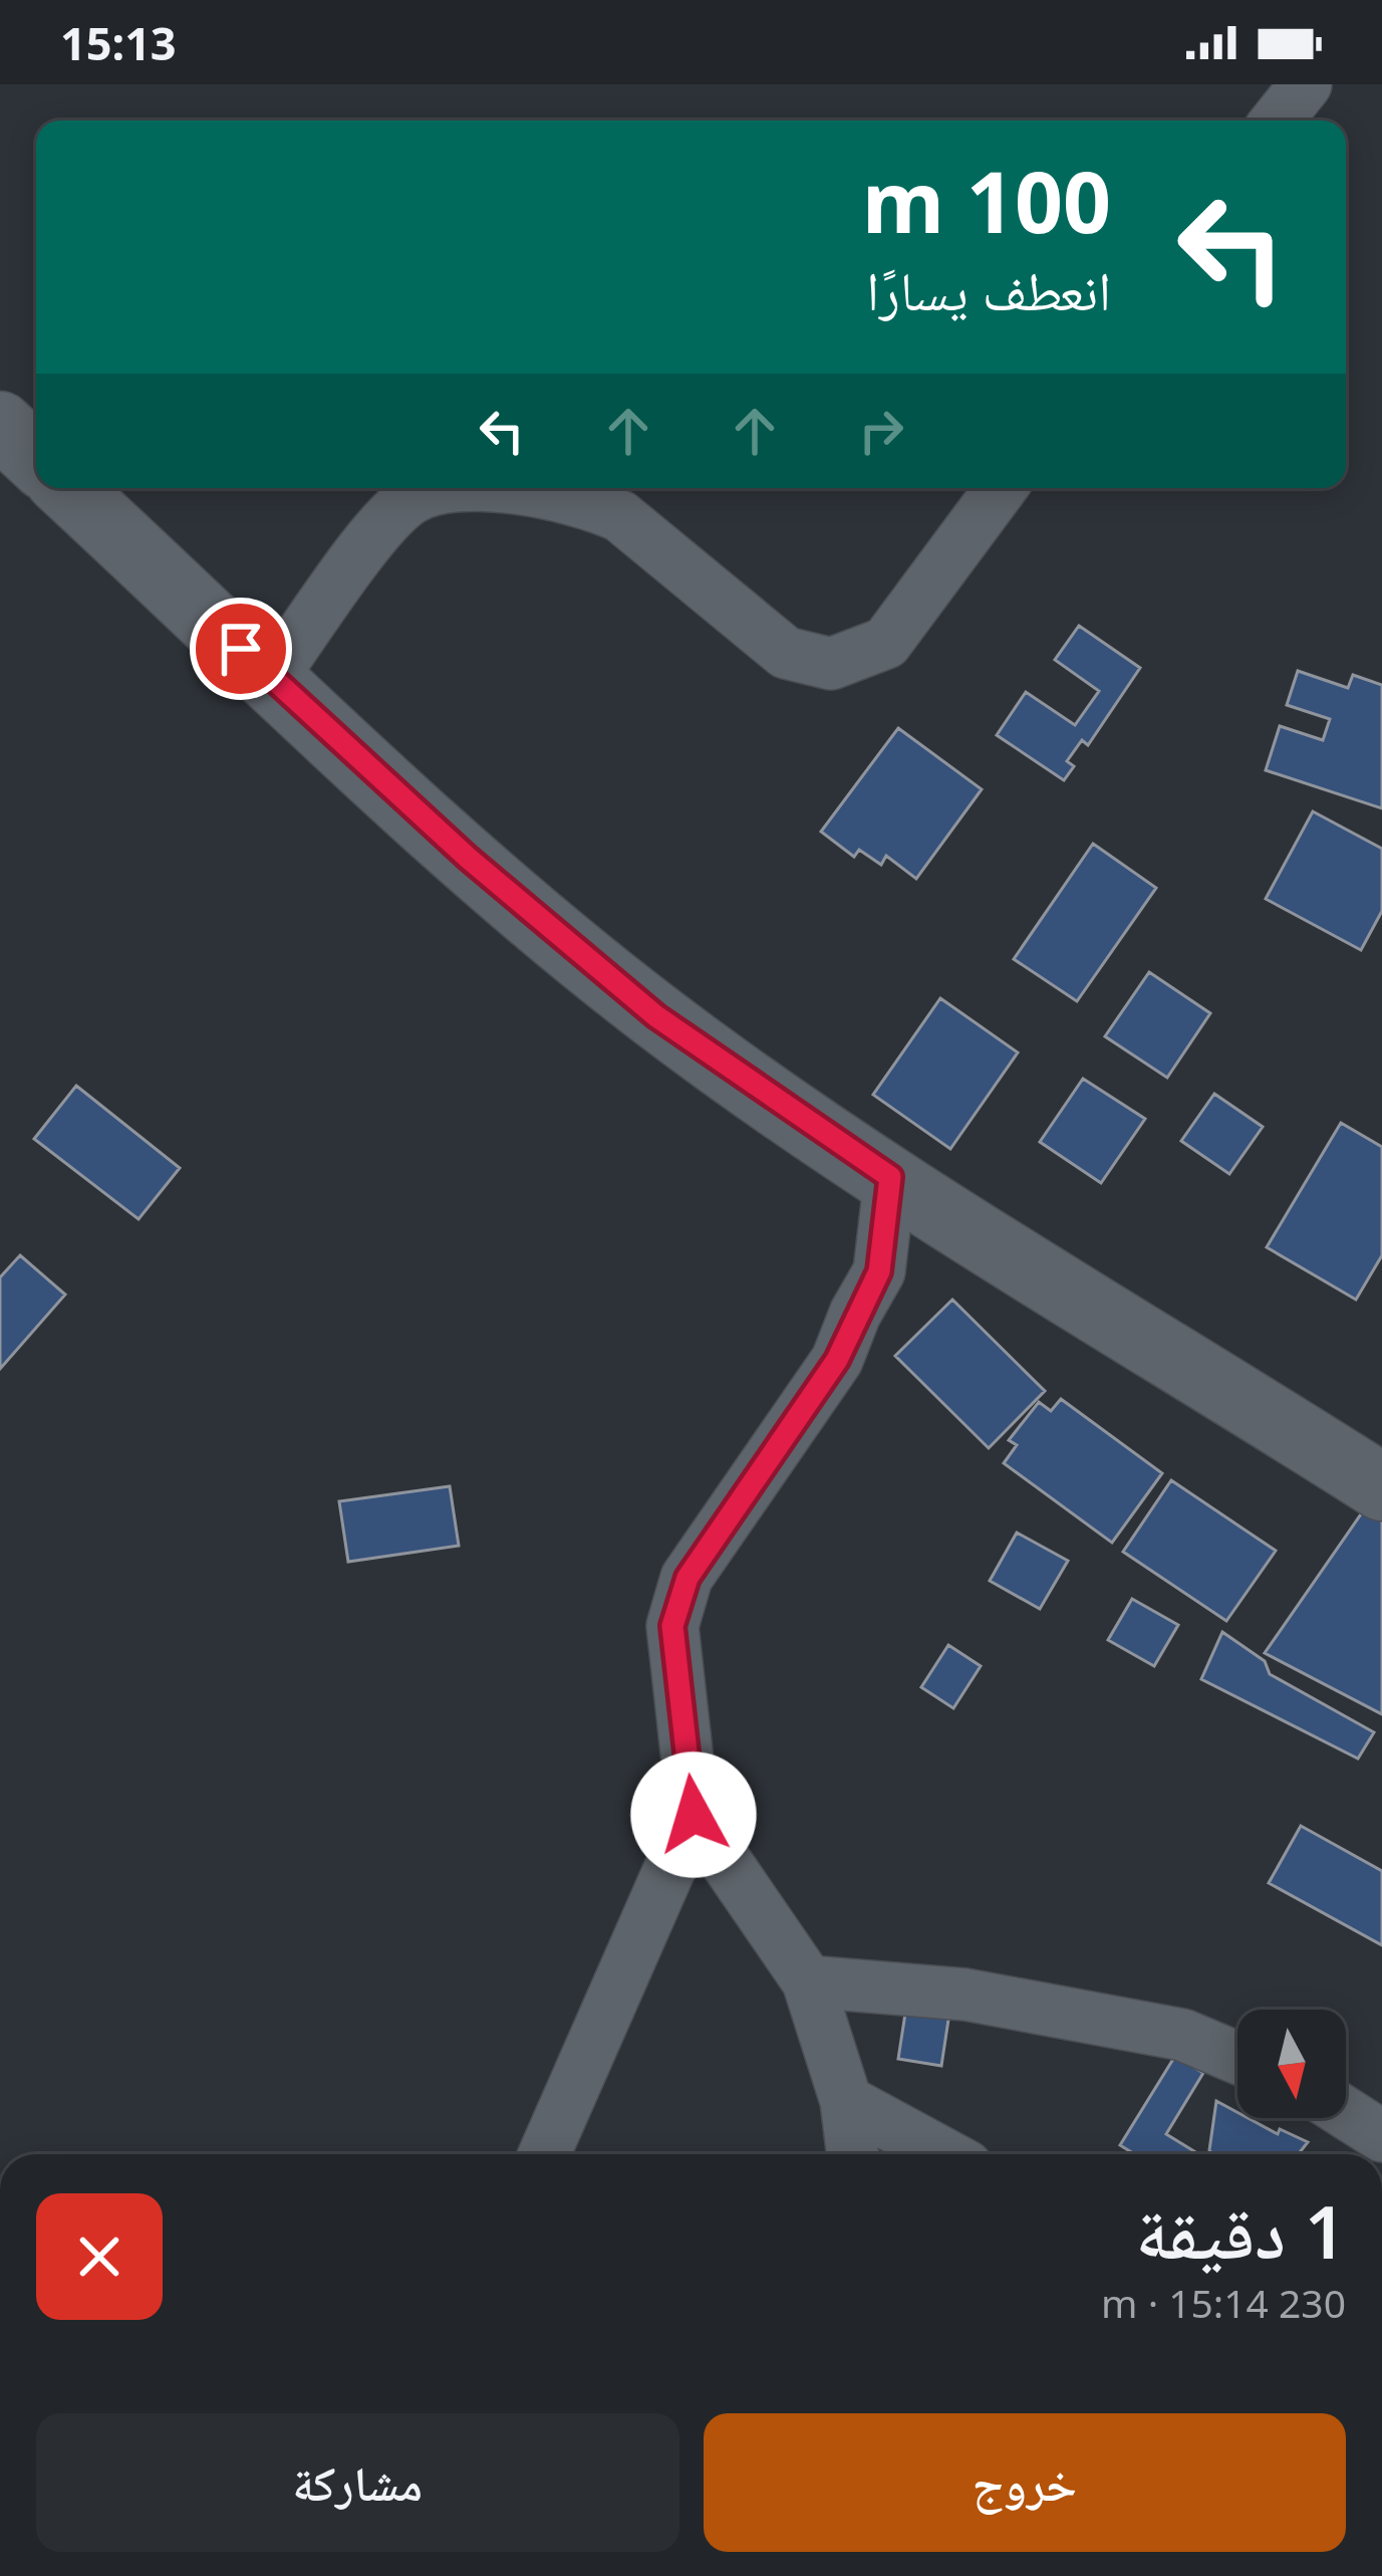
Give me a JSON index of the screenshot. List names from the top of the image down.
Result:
{
  "north": "bottom",
  "page": {
    "status": "15:13",
    "turn": ["100 m", "انعطف يسارًا"],
    "heading": ["1 دقيقة", "230 m · 15:14"],
    "buttons": ["خروج", "مشاركة"]
  }
}
